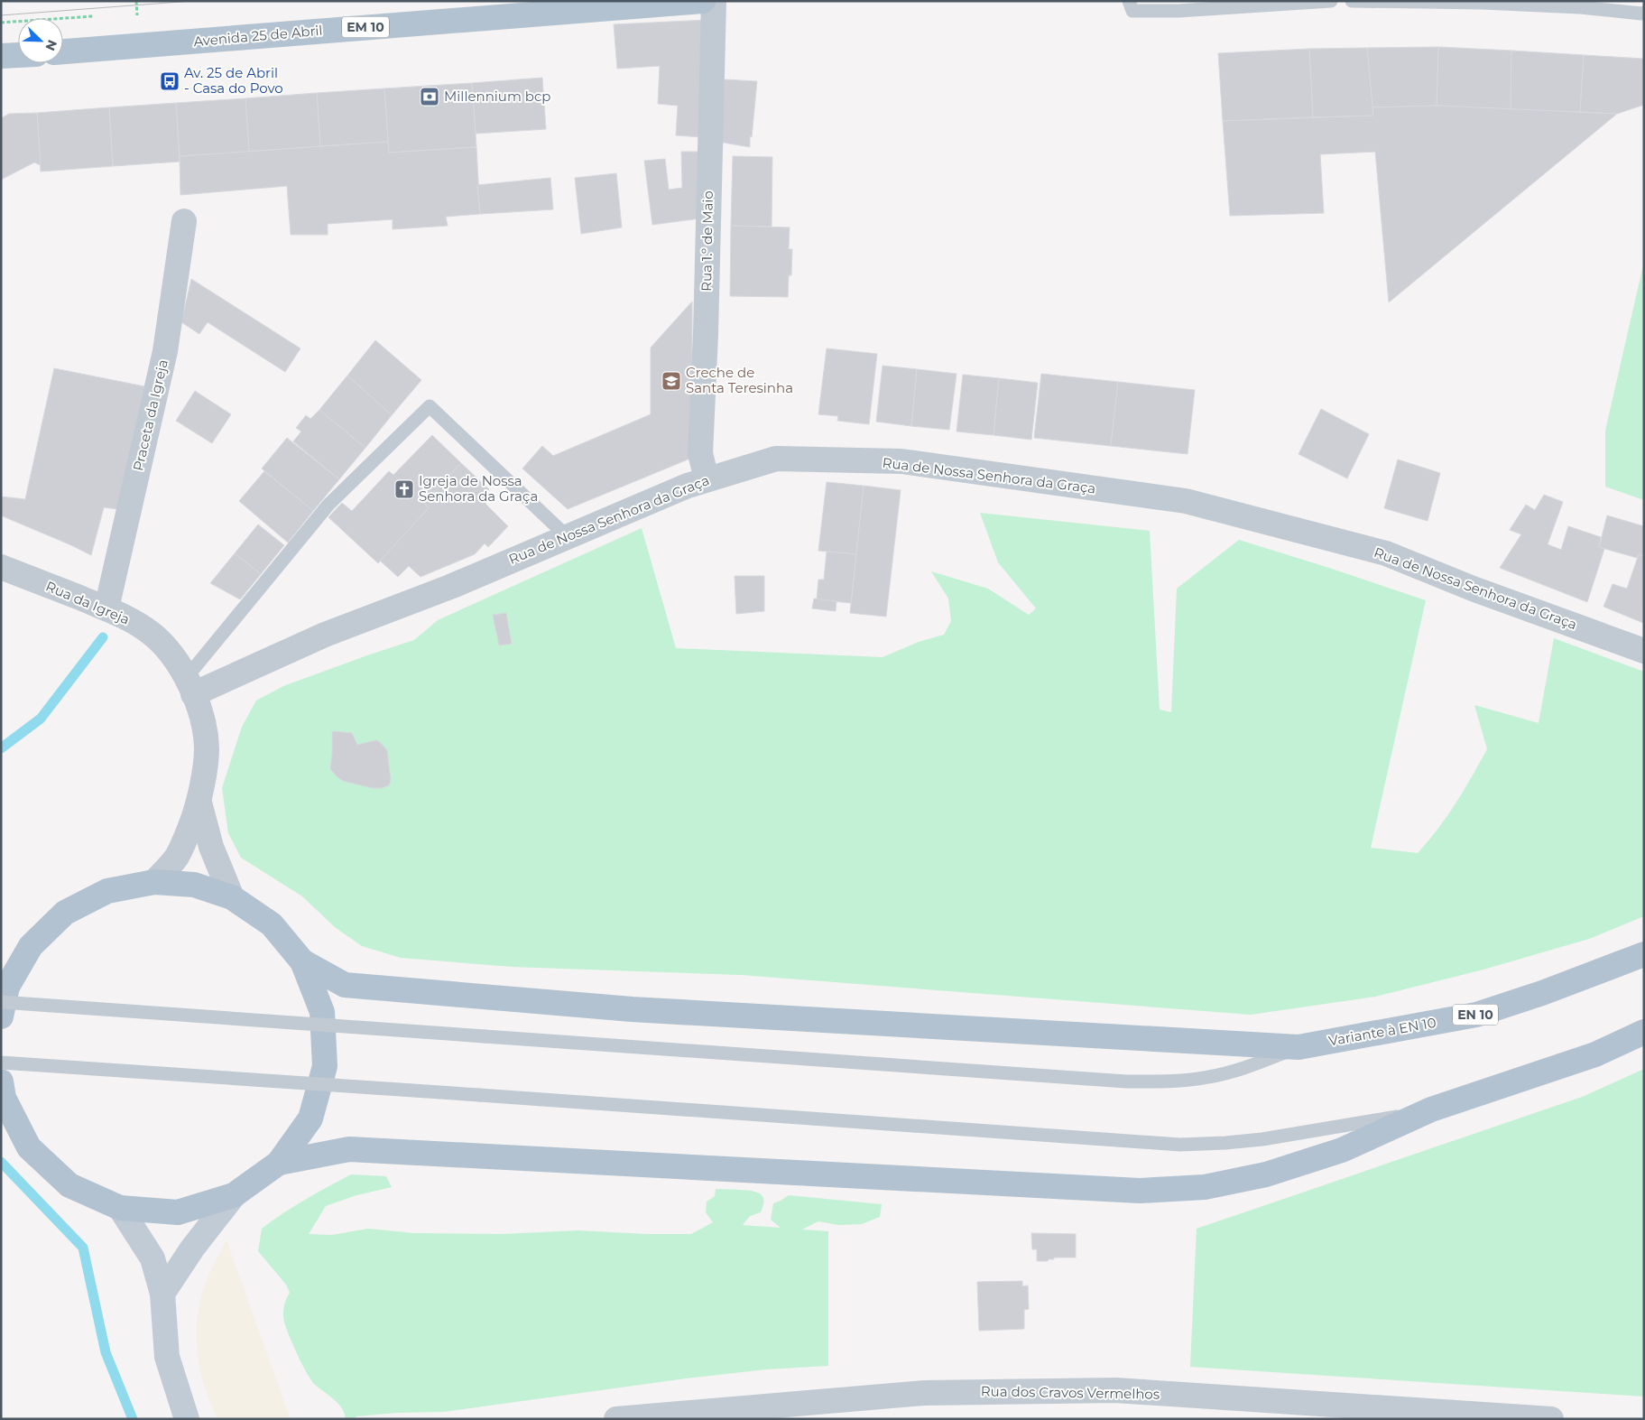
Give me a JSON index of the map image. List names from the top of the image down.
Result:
{
  "streets": {
    "main road": [
      "EM 10",
      "Avenida 25 de Abril",
      "EN 10",
      "Variante à EN 10"
    ],
    "street": [
      "Rua 1.º de Maio",
      "Praceta da Igreja",
      "Rua de Nossa Senhora da Graça",
      "Rua da Igreja",
      "Rua dos Cravos Vermelhos"
    ]
  },
  "crossings": [
    ["Rua 1.º de Maio", "Rua de Nossa Senhora da Graça"],
    ["Praceta da Igreja", "Rua da Igreja"],
    ["Rua de Nossa Senhora da Graça", "Rua da Igreja"]
  ],
  "places": {
    "bus stop": ["Av. 25 de Abril - Casa do Povo"],
    "bank": ["Millennium bcp"],
    "school or university": ["Creche de Santa Teresinha"],
    "church": ["Igreja de Nossa Senhora da Graça"]
  },
  "north": "bottom right"
}
